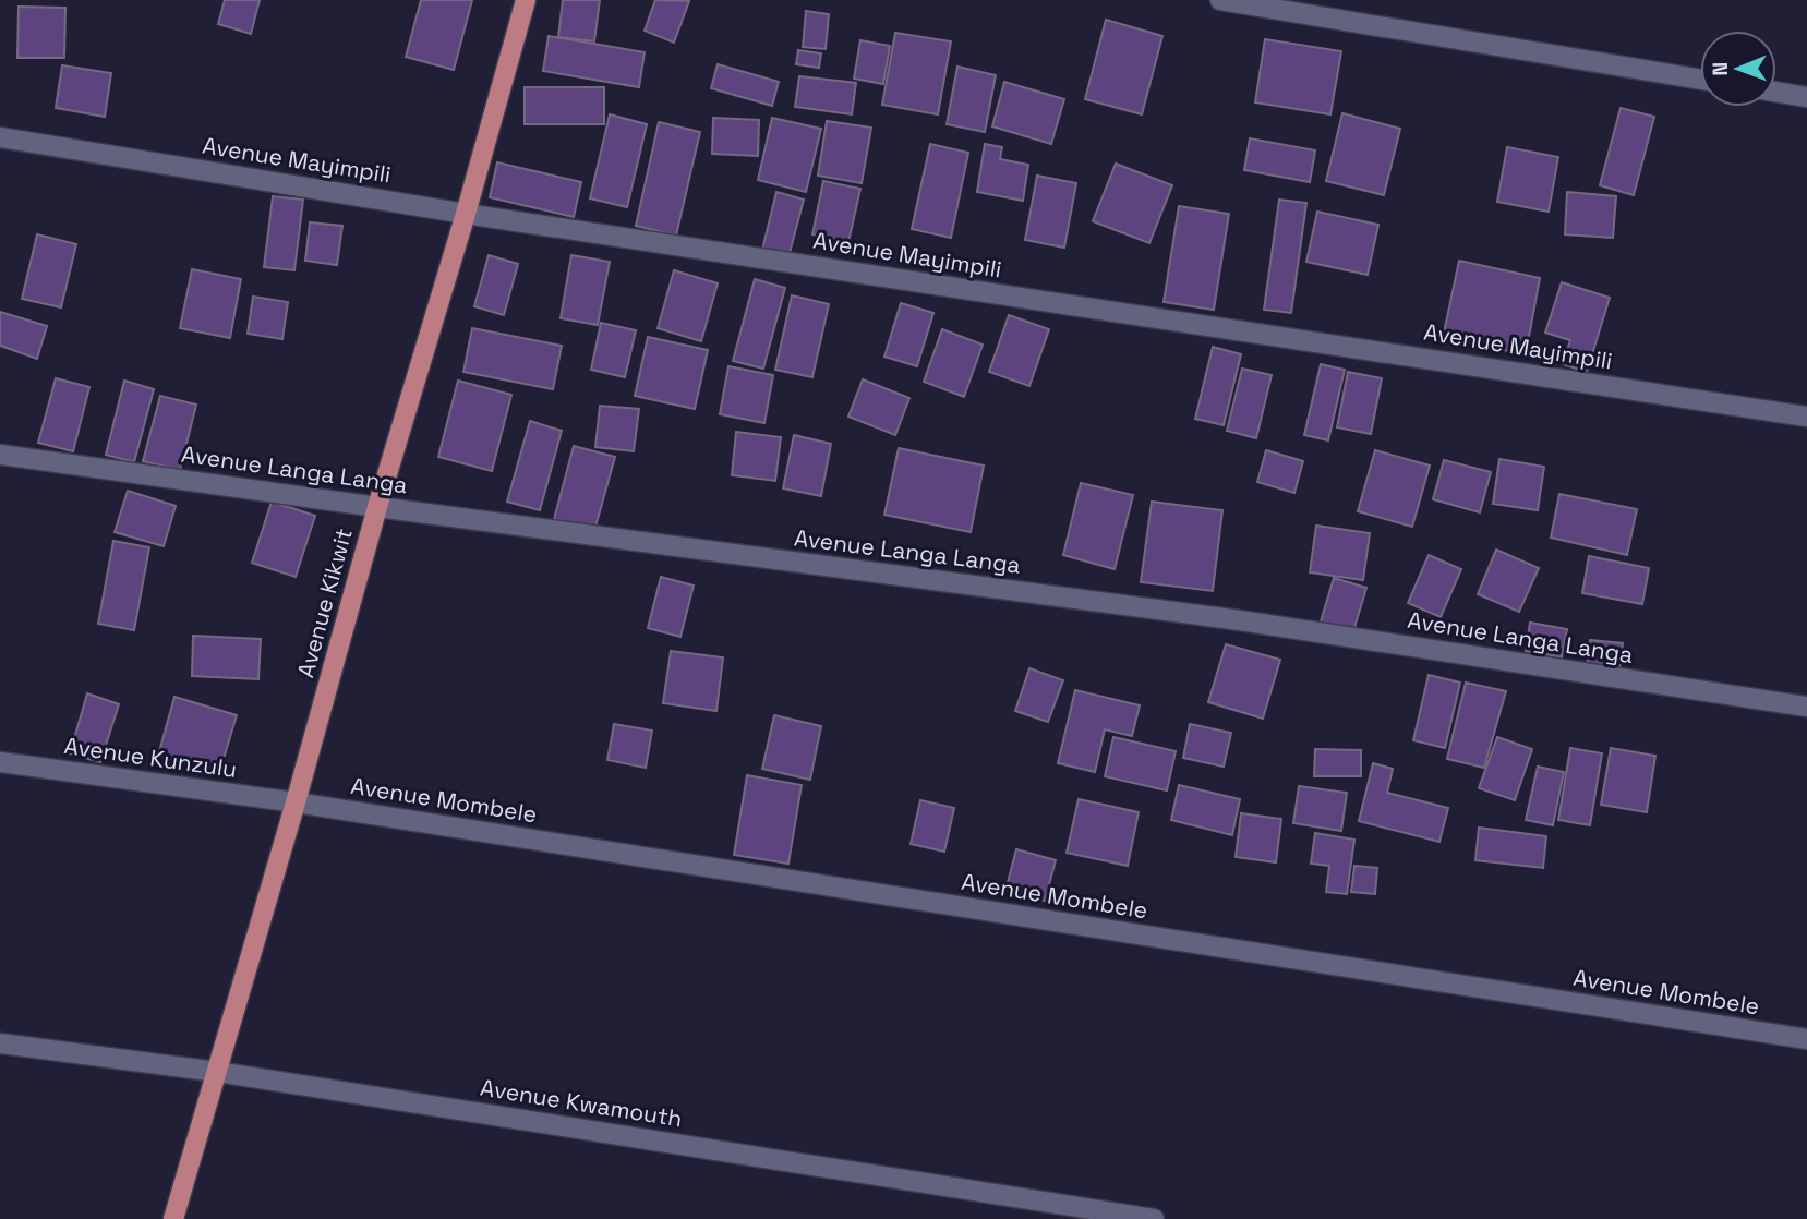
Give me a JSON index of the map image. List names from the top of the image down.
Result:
{
  "streets": {
    "main road": ["Avenue Kikwit"],
    "street": [
      "Avenue Mayimpili",
      "Avenue Langa Langa",
      "Avenue Kunzulu",
      "Avenue Mombele",
      "Avenue Kwamouth"
    ]
  },
  "crossings": [
    ["Avenue Mayimpili", "Avenue Kikwit"],
    ["Avenue Langa Langa", "Avenue Kikwit"],
    ["Avenue Kikwit", "Avenue Kunzulu"],
    ["Avenue Kikwit", "Avenue Mombele"],
    ["Avenue Kikwit", "Avenue Kwamouth"],
    ["Avenue Kunzulu", "Avenue Mombele"]
  ],
  "north": "left"
}
